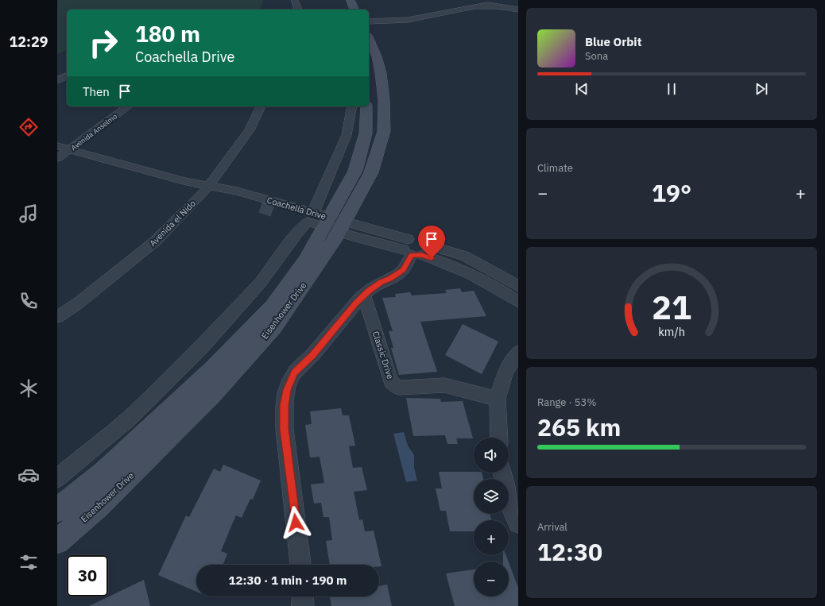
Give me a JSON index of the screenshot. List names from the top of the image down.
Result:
{
  "streets": {
    "main road": ["Eisenhower Drive"],
    "street": [
      "Avenida Anselmo",
      "Coachella Drive",
      "Avenida el Nido",
      "Classic Drive"
    ]
  },
  "crossings": [
    ["Avenida Anselmo", "Coachella Drive"],
    ["Coachella Drive", "Avenida el Nido"],
    ["Coachella Drive", "Eisenhower Drive"]
  ],
  "page": {
    "tabs": "12:29",
    "turn": ["180 m", "Coachella Drive"],
    "song": ["Blue Orbit", "Sona"],
    "then": "Then",
    "tile": [
      "Climate",
      ["Range · 53%", "265 km"],
      ["Arrival", "12:30"]
    ],
    "heat": ["−", "19°", "+"],
    "map_buttons": ["+", "−"],
    "limit": "30",
    "trip": "12:30 · 1 min · 190 m",
    "gauge": ["21", "km/h"]
  }
}
